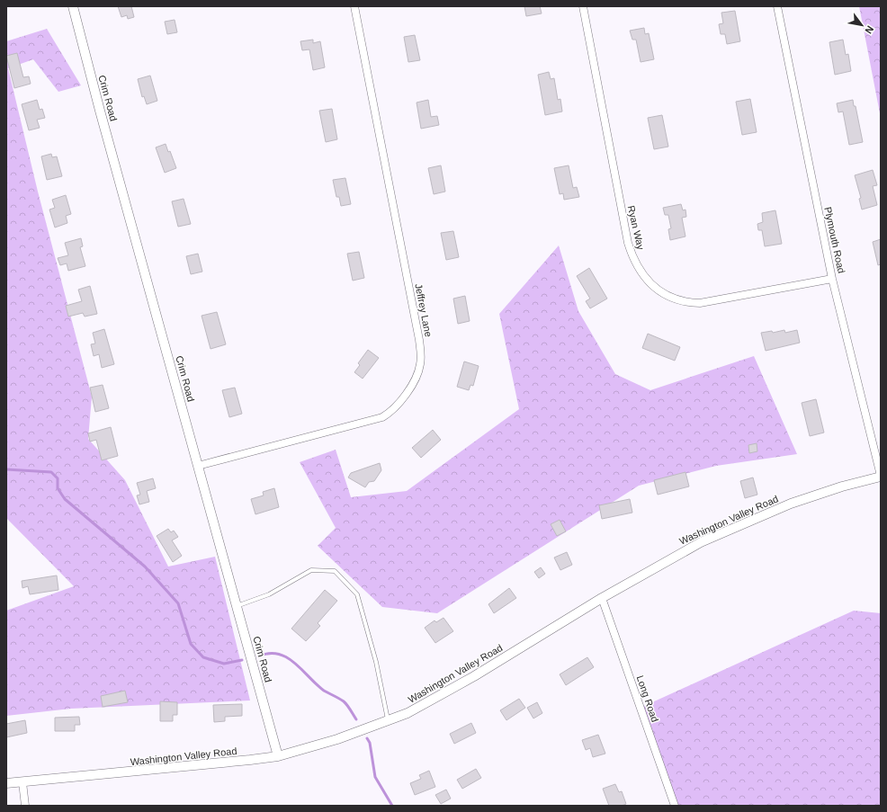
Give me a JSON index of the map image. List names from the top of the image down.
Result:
{
  "streets": {
    "street": [
      "Crim Road",
      "Ryan Way",
      "Plymouth Road",
      "Jeffrey Lane",
      "Washington Valley Road",
      "Long Road"
    ]
  },
  "crossings": [
    ["Crim Road", "Jeffrey Lane"],
    ["Crim Road", "Washington Valley Road"],
    ["Ryan Way", "Plymouth Road"],
    ["Plymouth Road", "Washington Valley Road"],
    ["Washington Valley Road", "Long Road"]
  ],
  "north": "bottom right"
}
